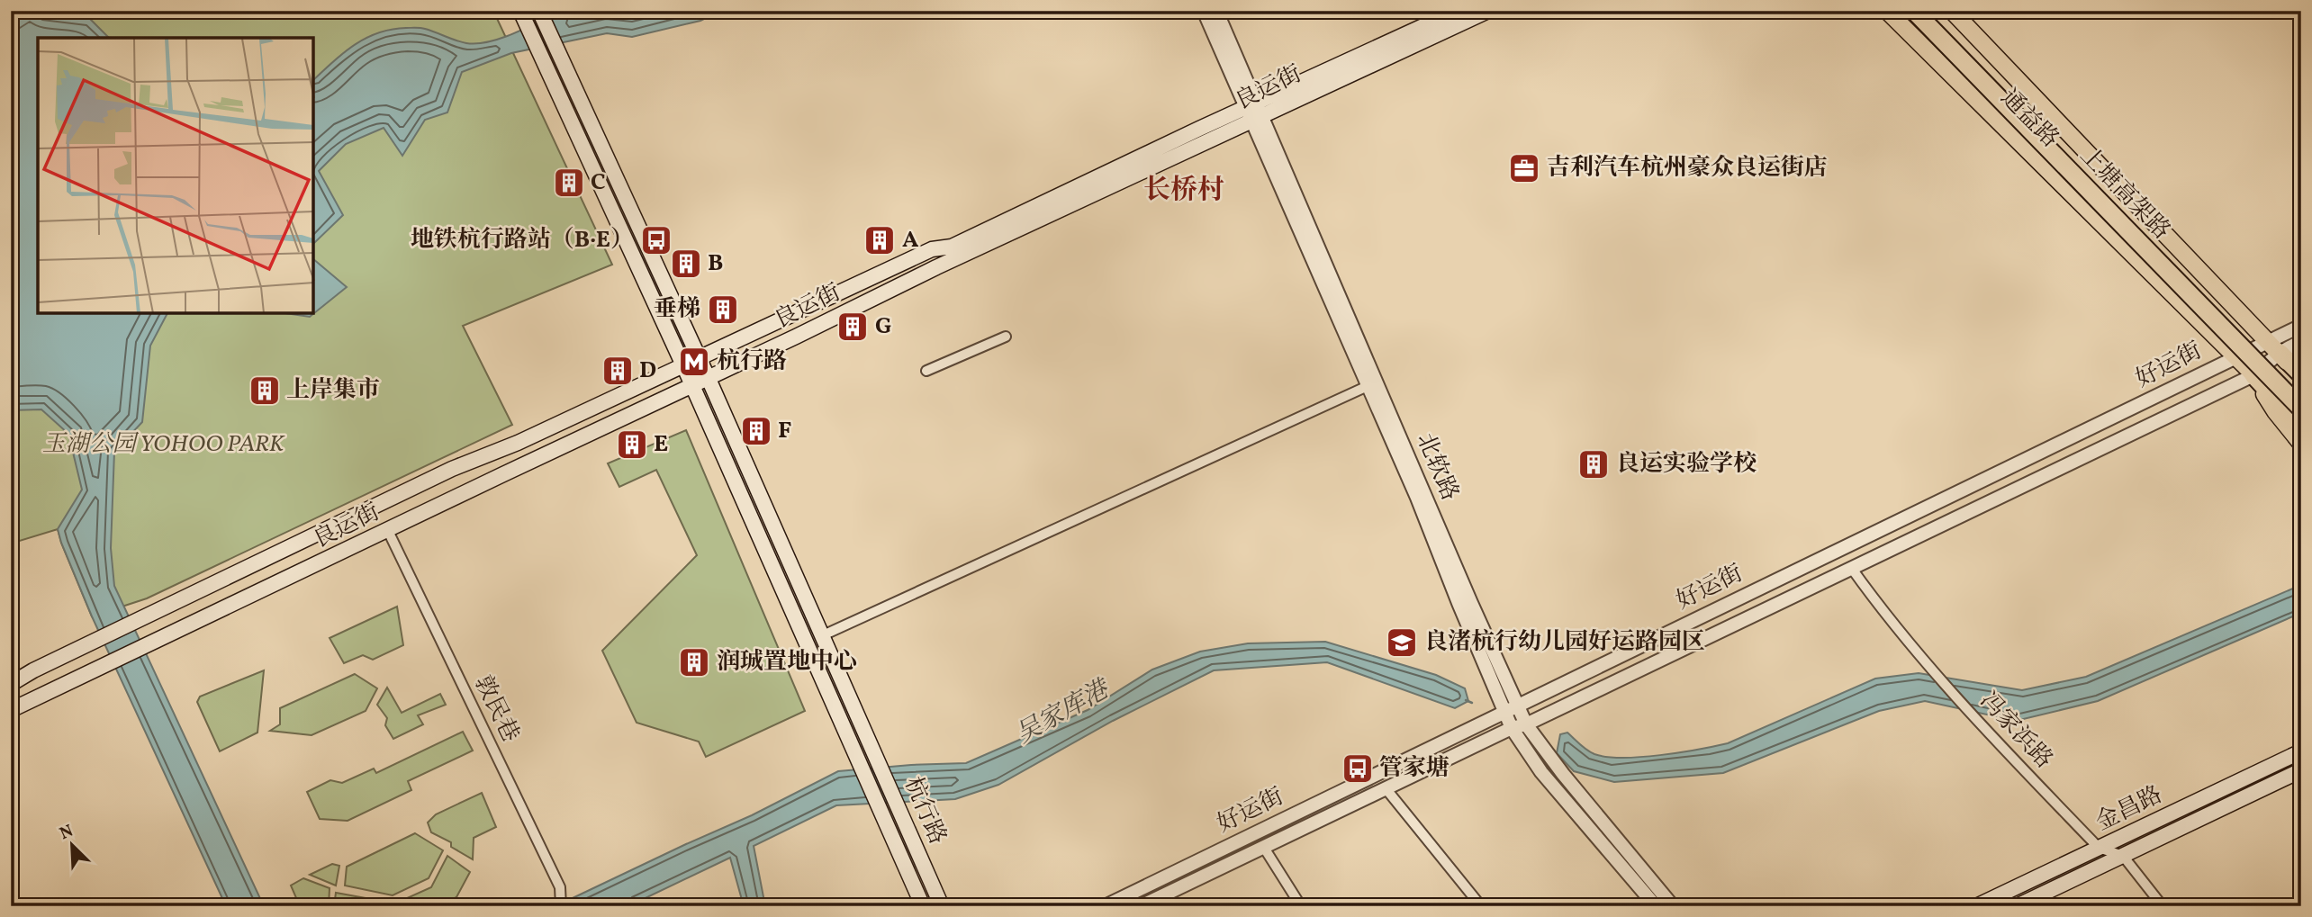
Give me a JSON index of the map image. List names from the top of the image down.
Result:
{
  "streets": {
    "highway": ["上塘高架路"],
    "main road": [
      "良运街",
      "通益路",
      "金昌路",
      "杭行路"
    ],
    "street": [
      "好运街",
      "北软路",
      "敦民巷",
      "冯家浜路"
    ]
  },
  "crossings": [
    ["良运街", "北软路"],
    ["良运街", "敦民巷"],
    ["良运街", "杭行路"],
    ["通益路", "好运街"],
    ["好运街", "北软路"],
    ["好运街", "冯家浜路"],
    ["冯家浜路", "金昌路"]
  ],
  "districts": ["长桥村"],
  "water": ["吴家库港"],
  "parks": ["玉湖公园 YOHOO PARK"],
  "places": {
    "office": ["吉利汽车杭州豪众良运街店"],
    "building": [
      "C",
      "A",
      "B",
      "垂梯",
      "G",
      "D",
      "上岸集市",
      "F",
      "E",
      "良运实验学校",
      "润珹置地中心"
    ],
    "bus stop": ["地铁杭行路站（B·E）", "管家塘"],
    "metro station": ["杭行路"],
    "school or university": ["良渚杭行幼儿园好运路园区"]
  },
  "north": "top left"
}
